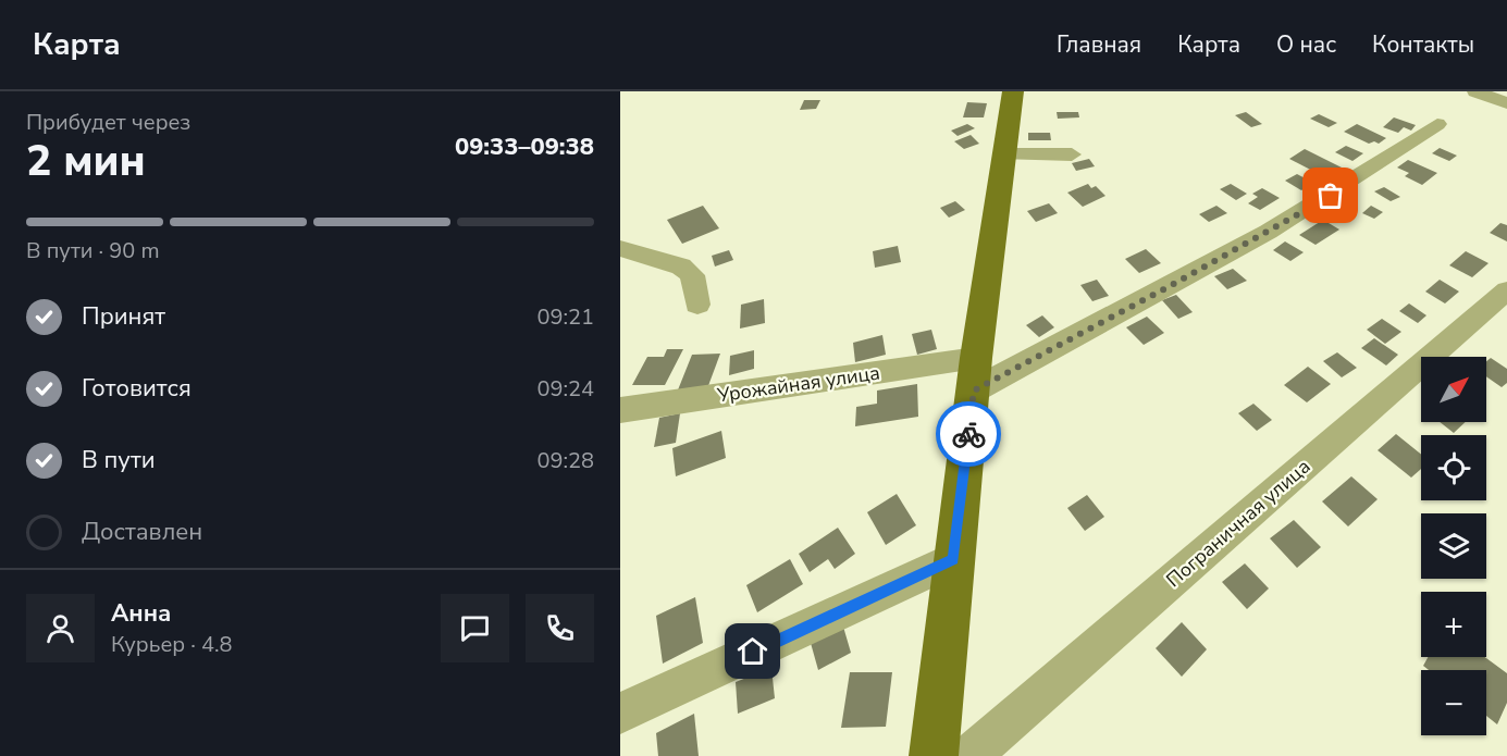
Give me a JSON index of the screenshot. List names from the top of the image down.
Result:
{
  "streets": {
    "lane": ["Урожайная улица", "Пограничная улица"]
  },
  "north": "top right",
  "page": {
    "header": "Карта",
    "nav": [
      "Главная",
      "Карта",
      "О нас",
      "Контакты"
    ],
    "heading": ["2 мин", "Прибудет через", "09:33–09:38"],
    "panel": ["Анна", "Курьер · 4.8"],
    "bar": "В пути · 90 m",
    "list": [
      ["Принят", "09:21"],
      ["Готовится", "09:24"],
      ["В пути", "09:28"],
      "Доставлен"
    ],
    "map_buttons": ["+", "−"]
  }
}
